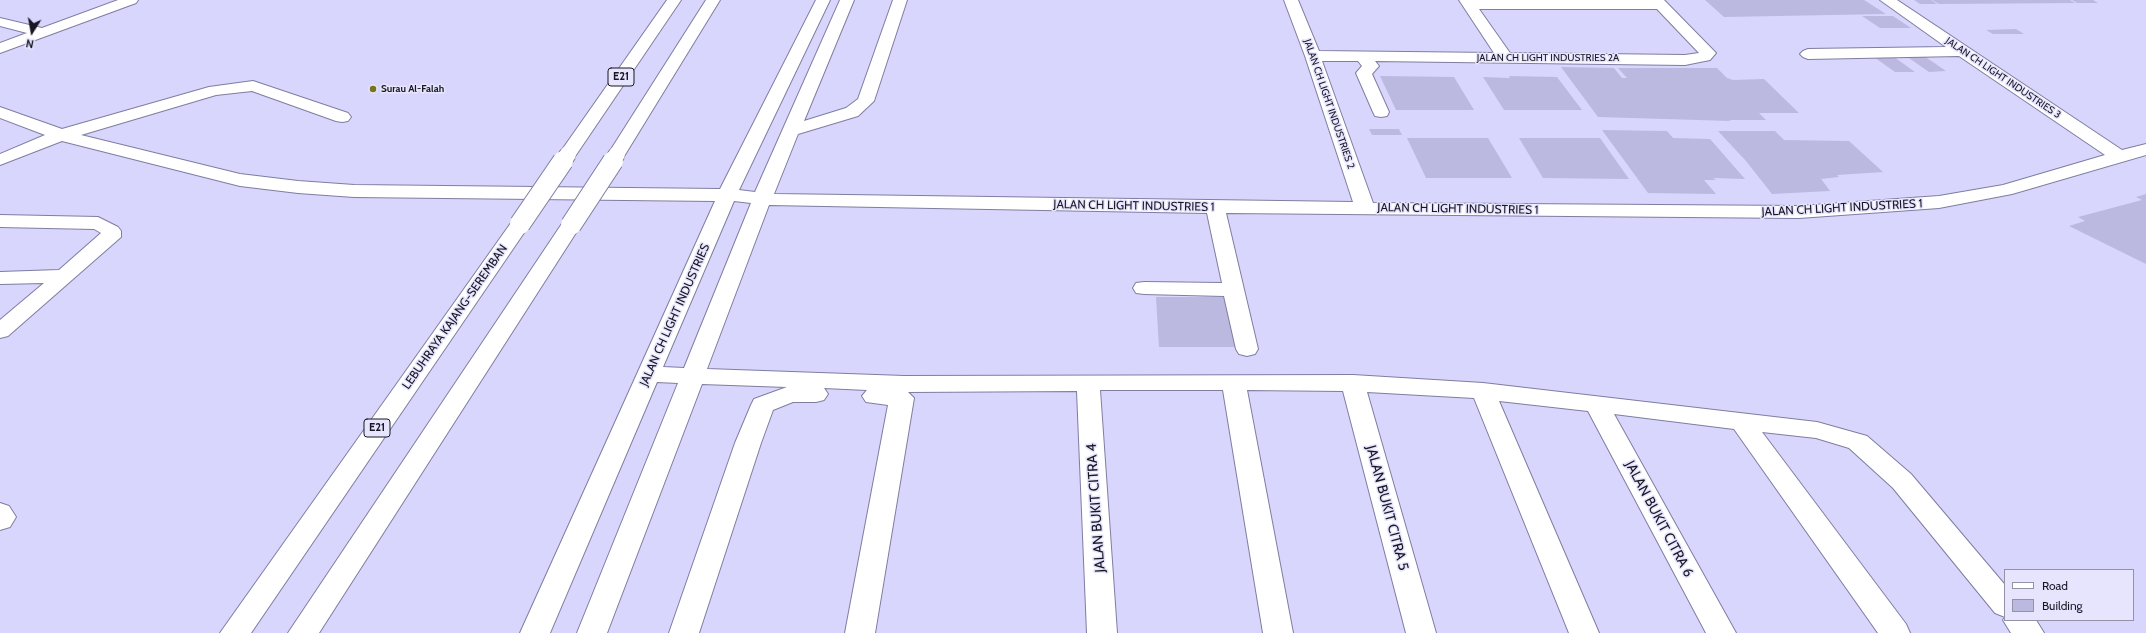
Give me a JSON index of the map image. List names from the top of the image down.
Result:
{
  "streets": {
    "main road": [
      "JALAN CH LIGHT INDUSTRIES 2A",
      "E21",
      "JALAN CH LIGHT INDUSTRIES 3",
      "JALAN CH LIGHT INDUSTRIES 2",
      "JALAN CH LIGHT INDUSTRIES 1",
      "JALAN CH LIGHT INDUSTRIES",
      "LEBUHRAYA KAJANG-SEREMBAN",
      "JALAN BUKIT CITRA 4",
      "JALAN BUKIT CITRA 5",
      "JALAN BUKIT CITRA 6"
    ]
  },
  "crossings": [
    ["JALAN CH LIGHT INDUSTRIES 2A", "JALAN CH LIGHT INDUSTRIES 2"],
    ["JALAN CH LIGHT INDUSTRIES 3", "JALAN CH LIGHT INDUSTRIES 1"],
    ["JALAN CH LIGHT INDUSTRIES 2", "JALAN CH LIGHT INDUSTRIES 1"],
    ["JALAN CH LIGHT INDUSTRIES 1", "JALAN CH LIGHT INDUSTRIES"]
  ],
  "places": ["Surau Al-Falah"],
  "legend": ["Road", "Building"],
  "north": "bottom"
}
